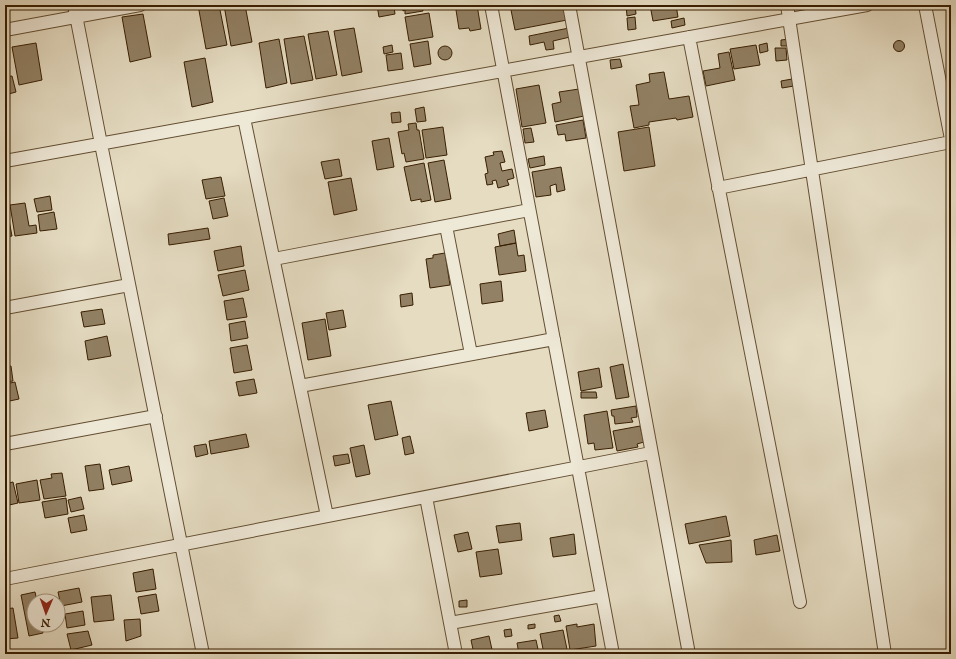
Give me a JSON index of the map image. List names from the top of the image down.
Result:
{
  "north": "bottom"
}
